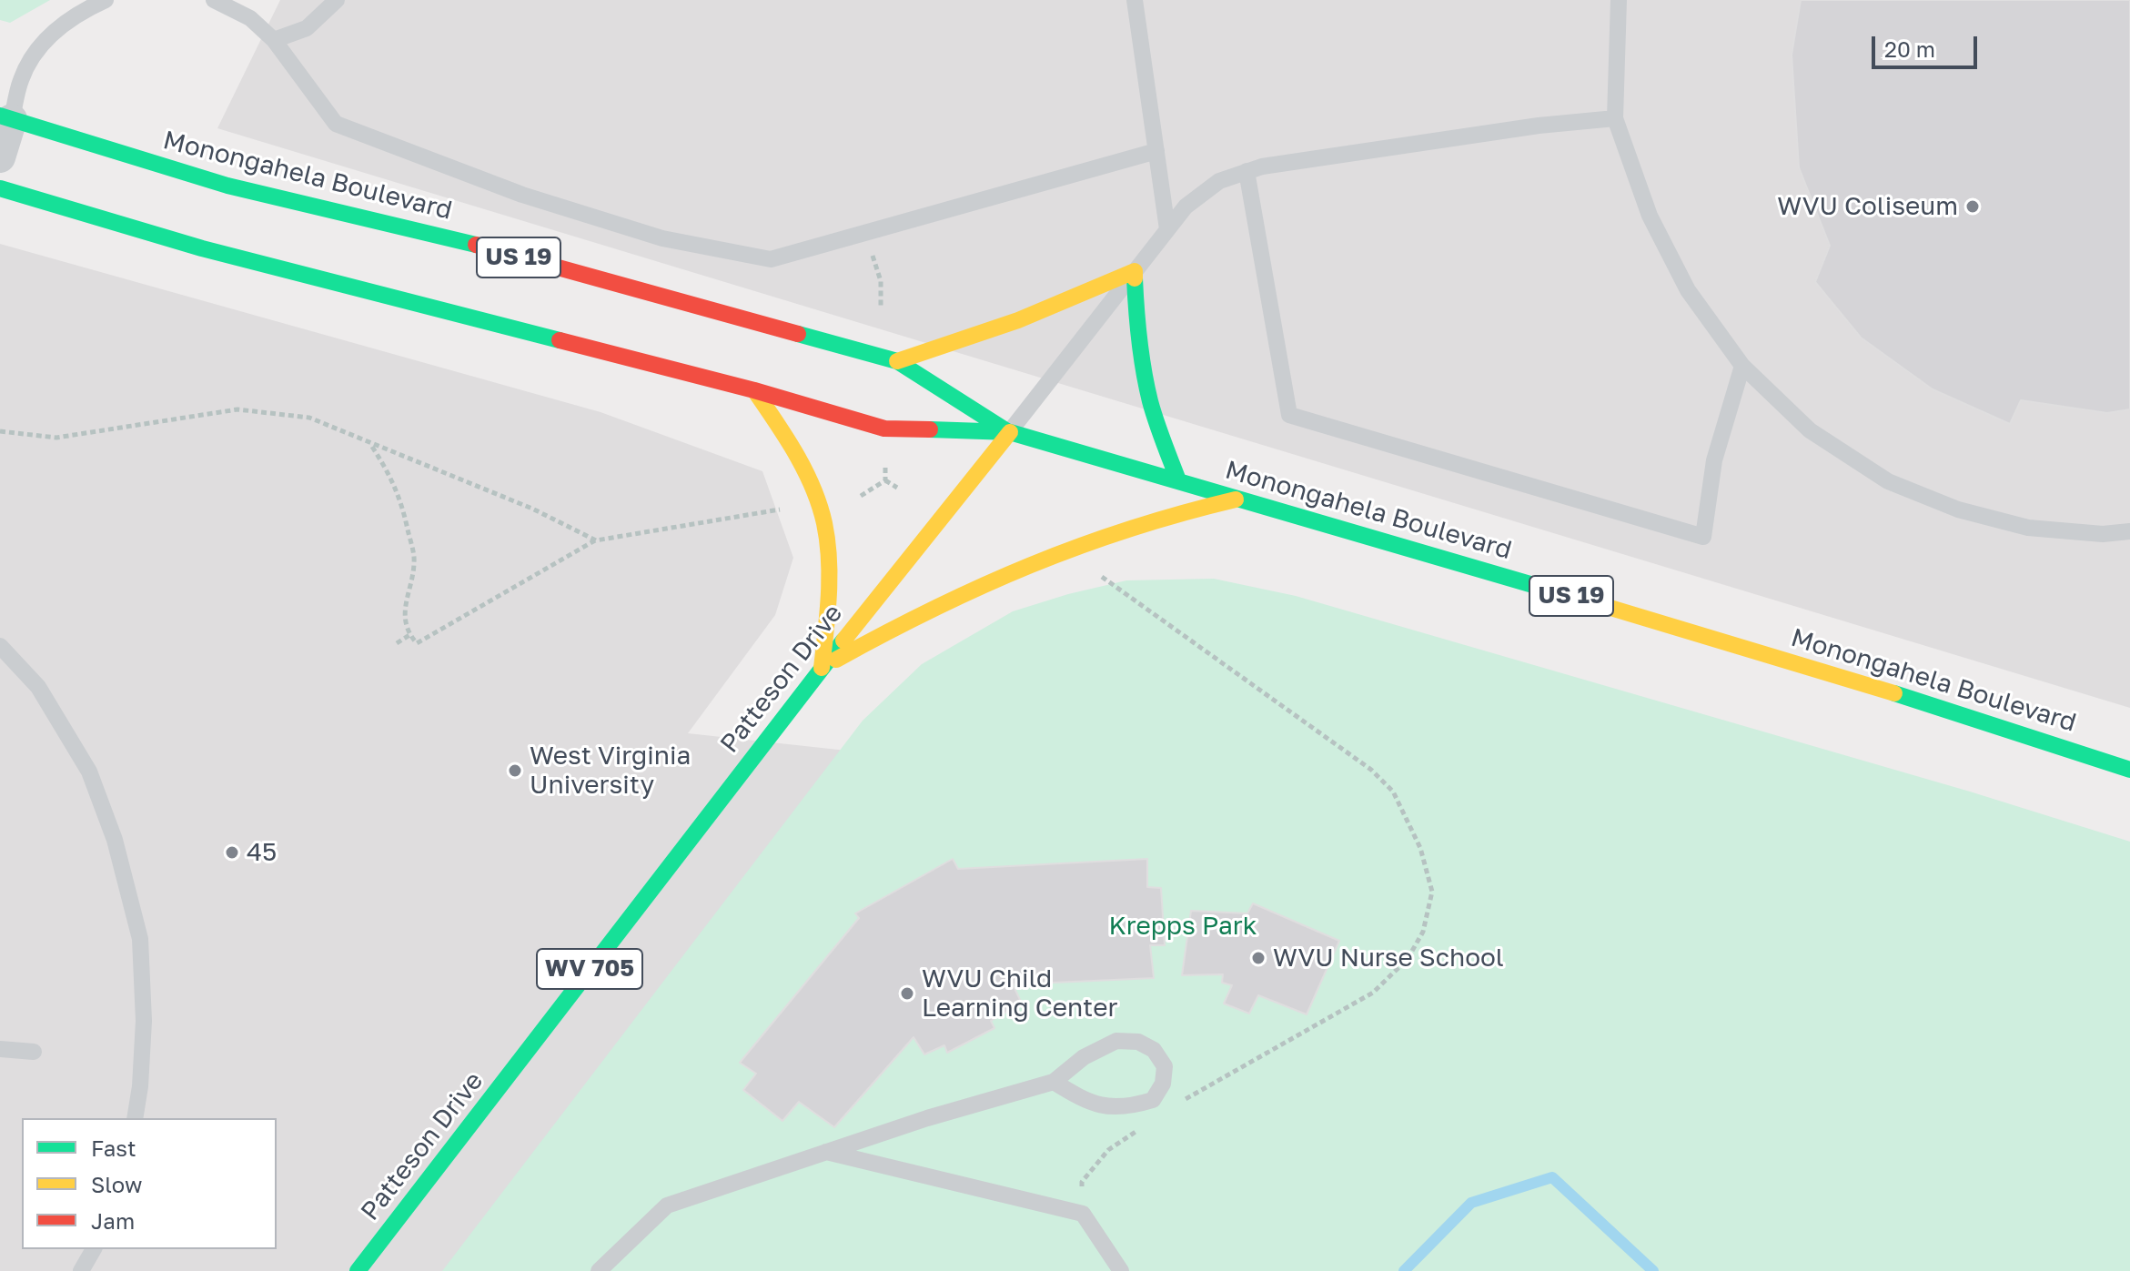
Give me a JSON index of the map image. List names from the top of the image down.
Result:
{
  "streets": {
    "main road": [
      "Monongahela Boulevard",
      "US 19",
      "Patteson Drive",
      "WV 705"
    ]
  },
  "crossings": [
    ["Monongahela Boulevard", "Patteson Drive"]
  ],
  "parks": ["Krepps Park"],
  "places": [
    "WVU Coliseum",
    "West Virginia University",
    "45",
    "WVU Nurse School",
    "WVU Child Learning Center"
  ],
  "legend": ["Fast", "Slow", "Jam"],
  "scale_bar": "20 m"
}
